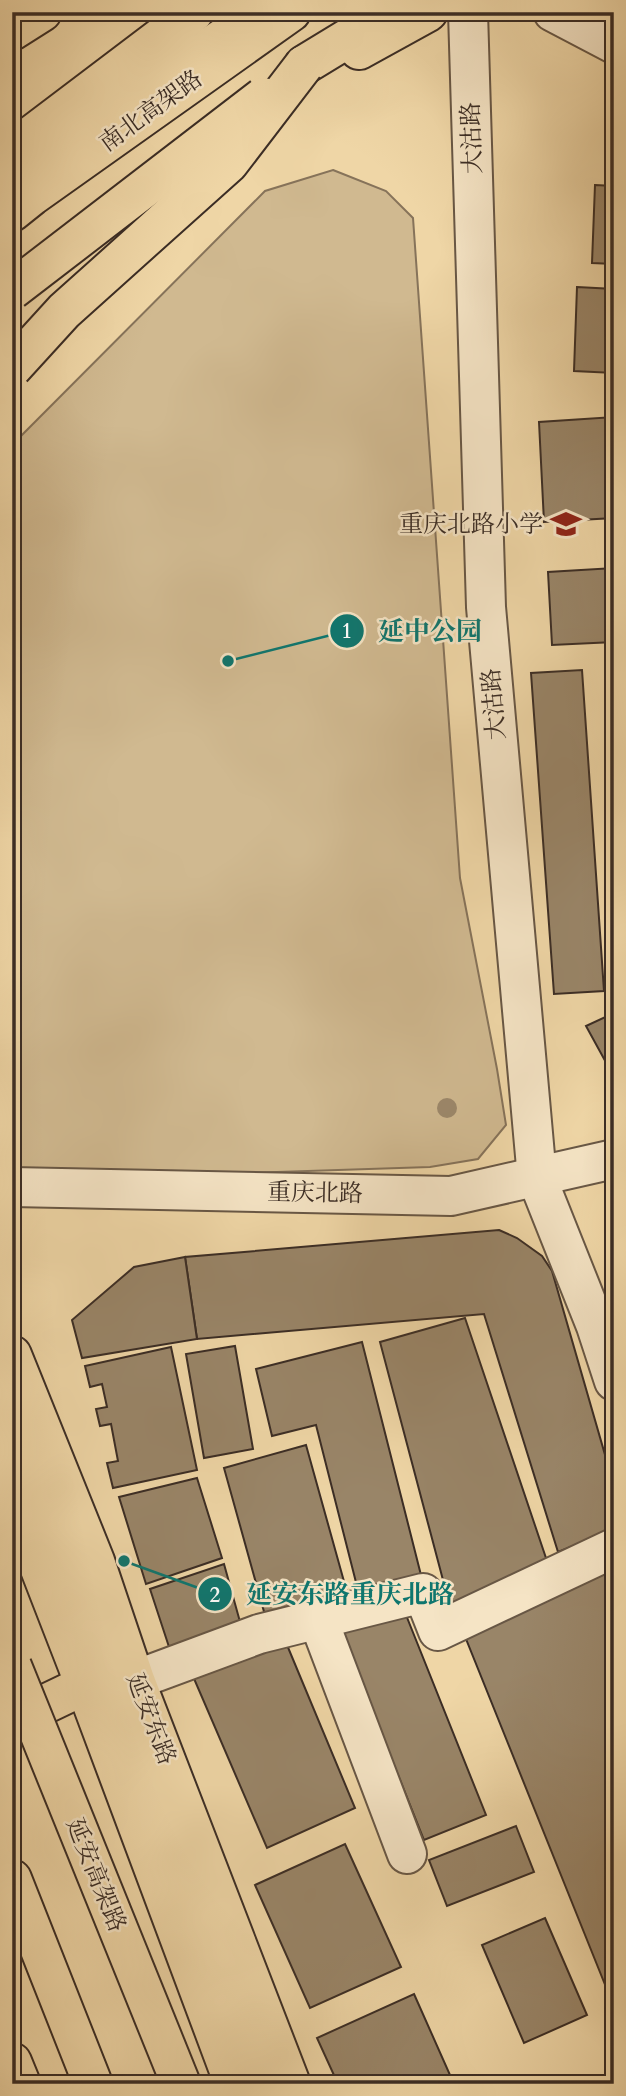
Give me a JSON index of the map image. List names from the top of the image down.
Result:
{
  "streets": {
    "main road": ["南北高架路", "延安东路", "延安高架路"],
    "street": ["大沽路", "重庆北路"]
  },
  "crossings": [
    ["大沽路", "重庆北路"]
  ],
  "places": {
    "school or university": ["重庆北路小学"],
    "other": ["延中公园", "延安东路重庆北路"]
  }
}
